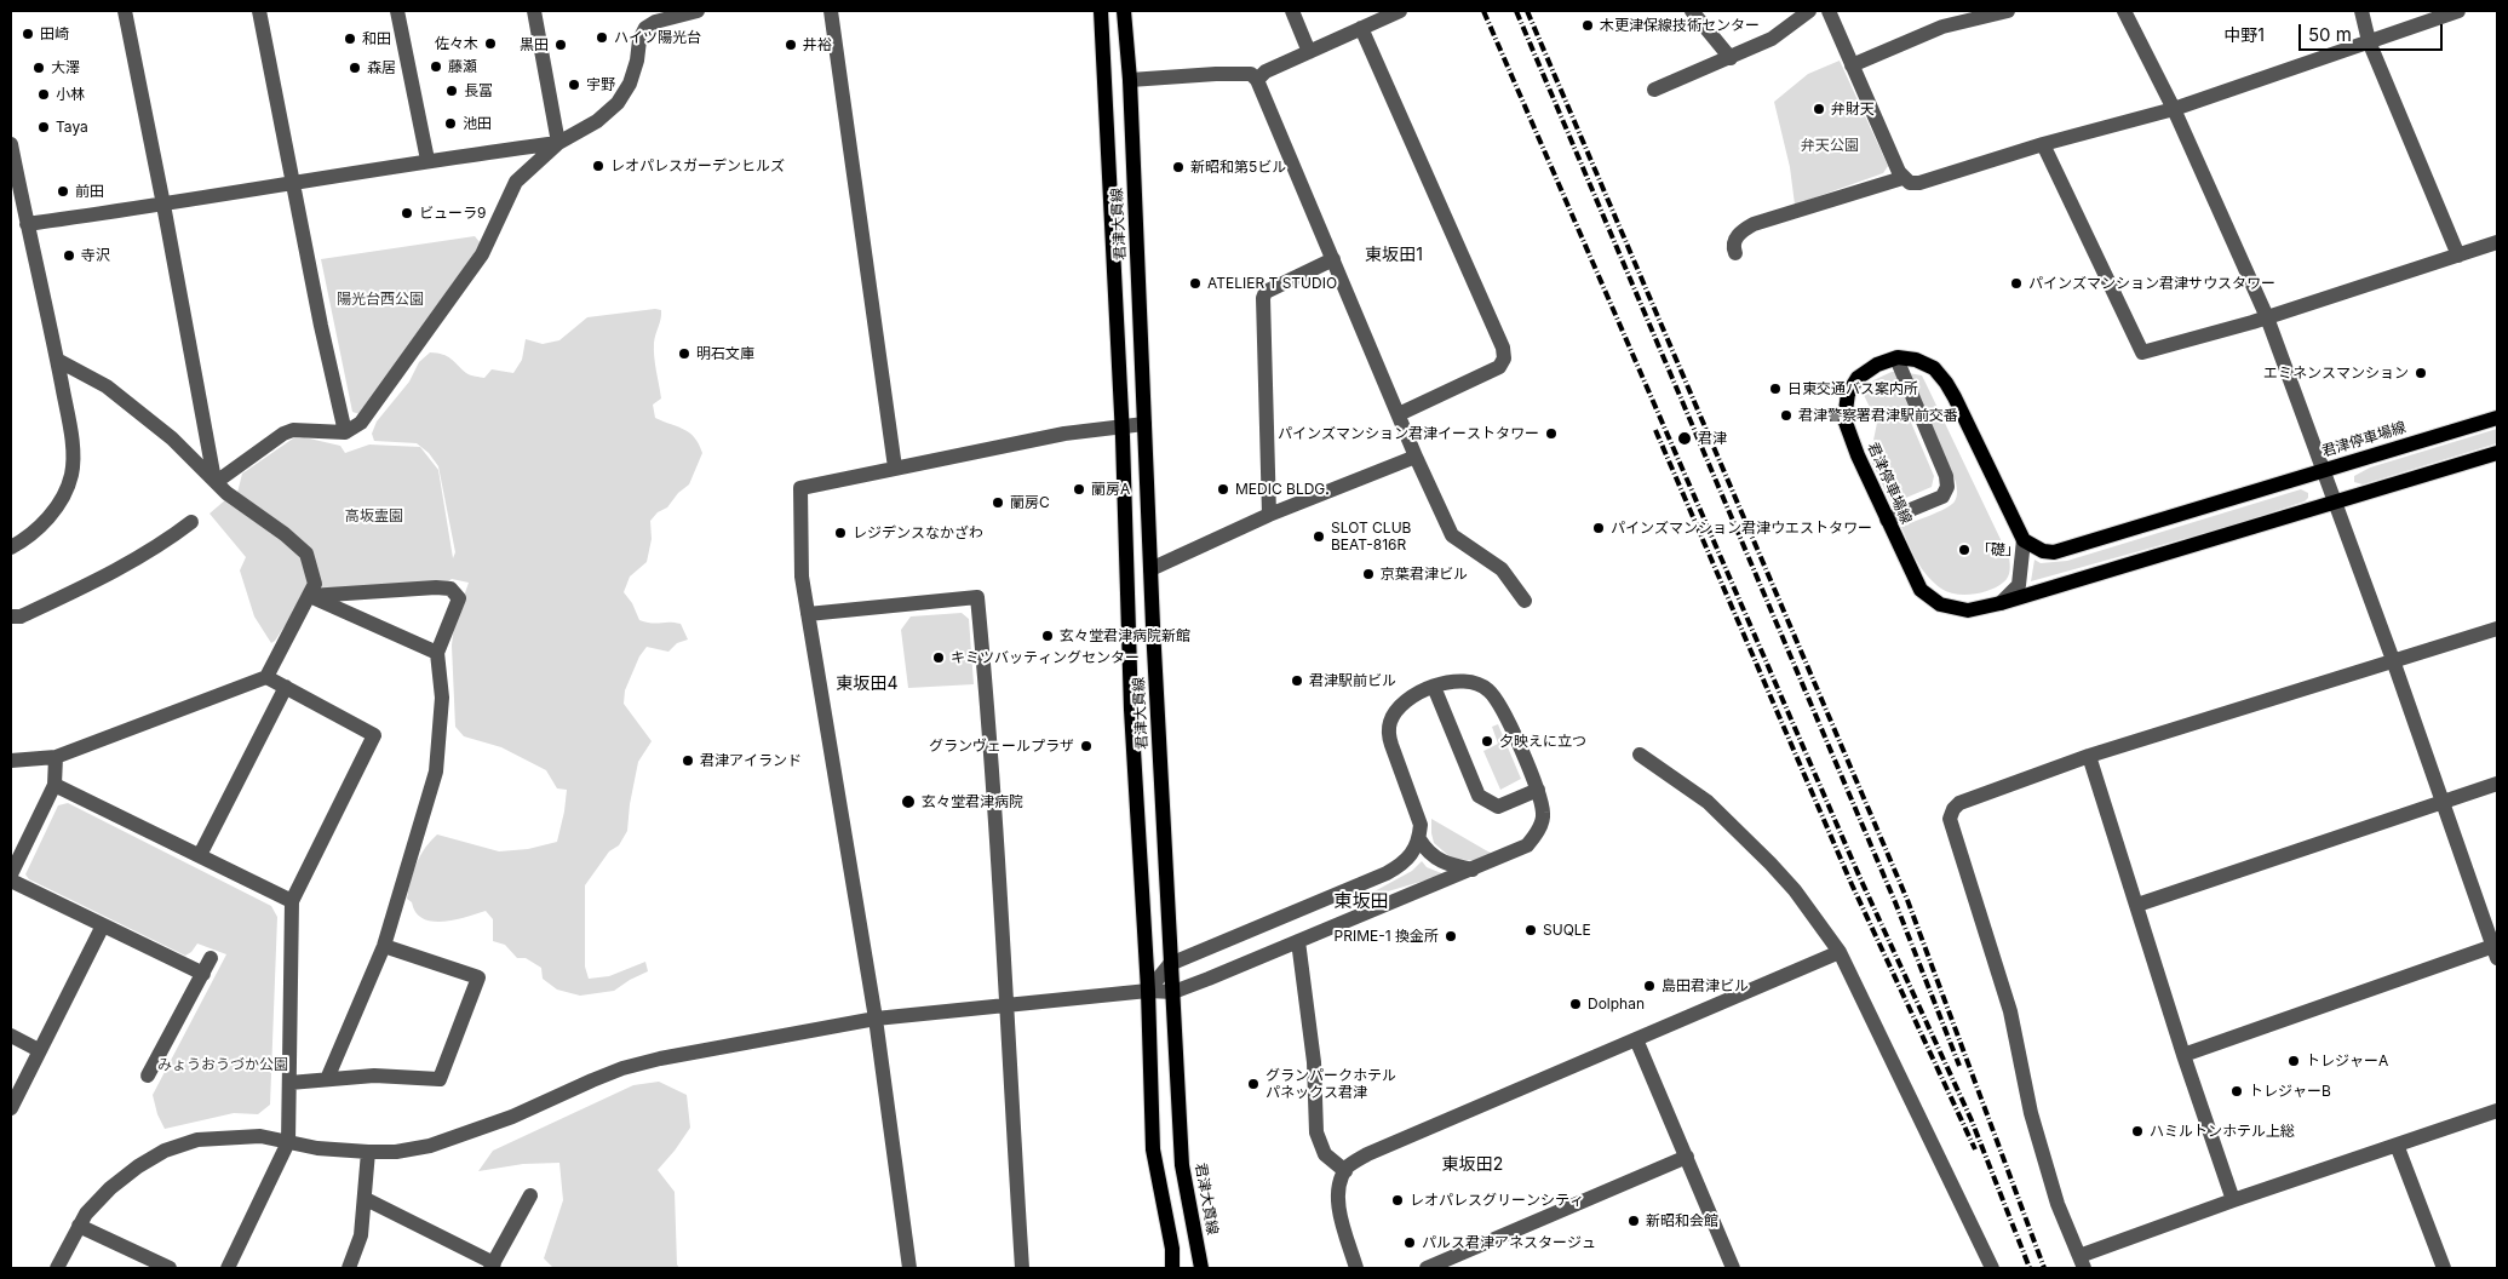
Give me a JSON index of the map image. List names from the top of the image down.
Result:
{
  "streets": {
    "main road": ["君津大貫線", "君津停車場線"]
  },
  "districts": [
    "中野1",
    "東坂田1",
    "東坂田4",
    "東坂田",
    "東坂田2"
  ],
  "parks": [
    "弁天公園",
    "陽光台西公園",
    "高坂霊園",
    "みょうおうづか公園"
  ],
  "places": [
    "木更津保線技術センター",
    "田崎",
    "ハイツ陽光台",
    "和田",
    "佐々木",
    "黒田",
    "井裕",
    "藤瀬",
    "大澤",
    "森居",
    "宇野",
    "長冨",
    "小林",
    "弁財天",
    "池田",
    "Taya",
    "レオパレスガーデンヒルズ",
    "新昭和第5ビル",
    "前田",
    "ビューラ9",
    "寺沢",
    "ATELIER T STUDIO",
    "パインズマンション君津サウスタワー",
    "明石文庫",
    "エミネンスマンション",
    "日東交通バス案内所",
    "君津警察署君津駅前交番",
    "パインズマンション君津イーストタワー",
    "君津",
    "蘭房A",
    "MEDIC BLDG.",
    "蘭房C",
    "パインズマンション君津ウエストタワー",
    "レジデンスなかざわ",
    "SLOT CLUB BEAT-816R",
    "「礎」",
    "京葉君津ビル",
    "玄々堂君津病院新館",
    "キミツバッティングセンター",
    "君津駅前ビル",
    "夕映えに立つ",
    "グランヴェールプラザ",
    "君津アイランド",
    "玄々堂君津病院",
    "SUQLE",
    "PRIME-1 換金所",
    "島田君津ビル",
    "Dolphan",
    "トレジャーA",
    "グランパークホテル パネックス君津",
    "トレジャーB",
    "ハミルトンホテル上総",
    "レオパレスグリーンシティ",
    "新昭和会館",
    "パルス君津アネスタージュ"
  ],
  "scale_bar": "50 m"
}
